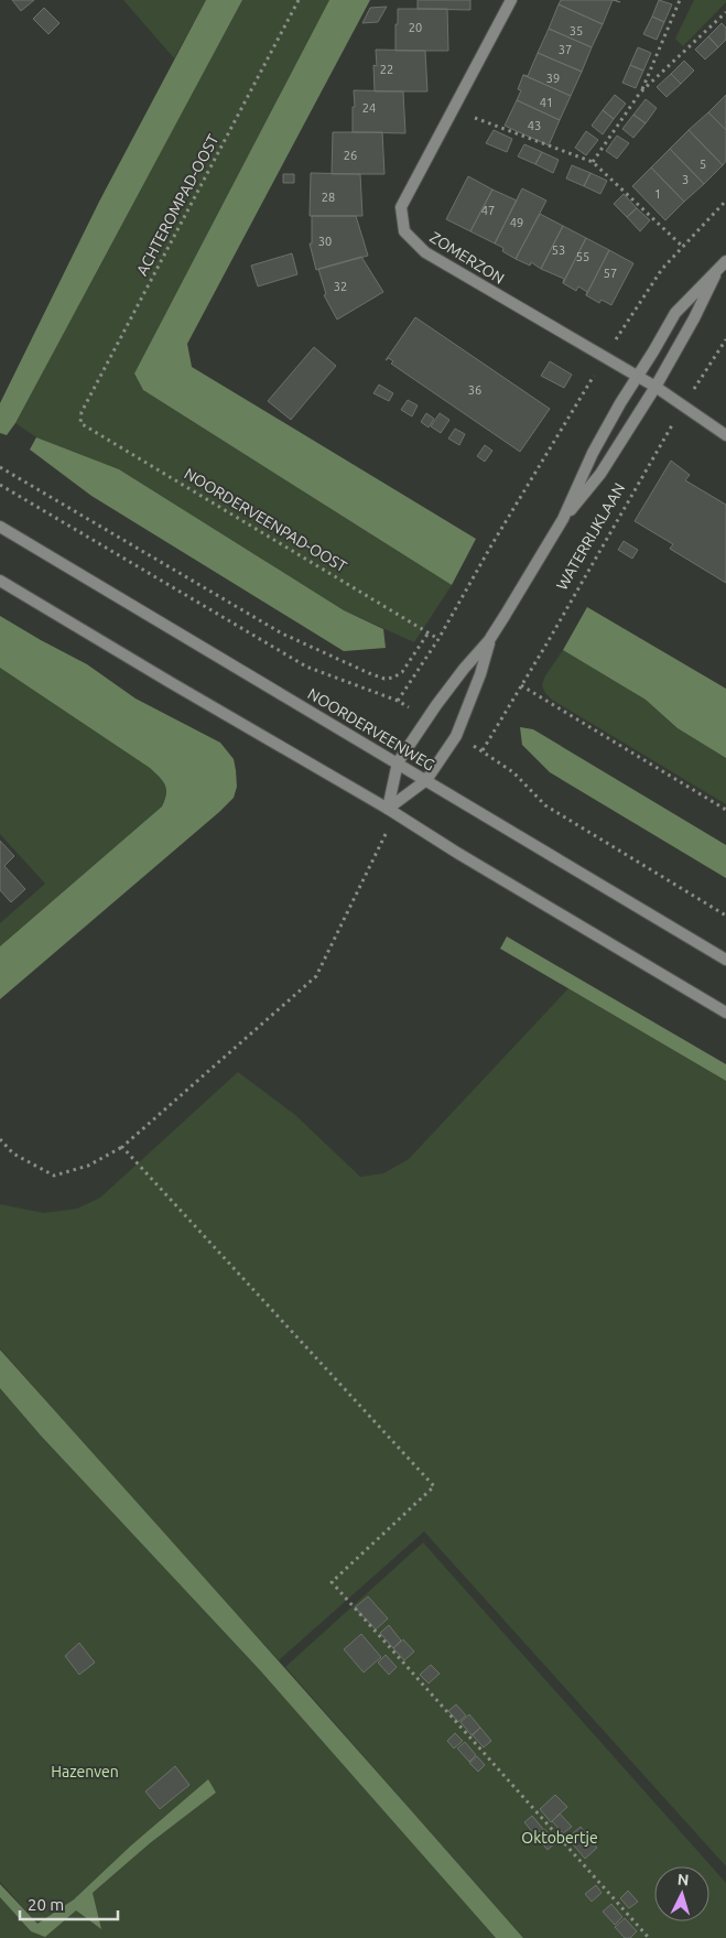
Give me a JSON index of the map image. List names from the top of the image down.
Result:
{
  "streets": {
    "street": ["ZOMERZON", "WATERRIJKLAAN", "NOORDERVEENWEG"],
    "path": ["ACHTEROMPAD-OOST", "NOORDERVEENPAD-OOST"]
  },
  "crossings": [
    ["ACHTEROMPAD-OOST", "NOORDERVEENPAD-OOST"],
    ["ZOMERZON", "WATERRIJKLAAN"],
    ["NOORDERVEENPAD-OOST", "NOORDERVEENWEG"],
    ["WATERRIJKLAAN", "NOORDERVEENWEG"]
  ],
  "parks": ["Hazenven", "Oktobertje"],
  "house_numbers": [
    "20",
    "35",
    "37",
    "22",
    "39",
    "41",
    "24",
    "43",
    "26",
    "5",
    "3",
    "1",
    "28",
    "47",
    "49",
    "30",
    "53",
    "55",
    "57",
    "32",
    "36"
  ],
  "scale_bar": "20 m",
  "north": "top"
}
